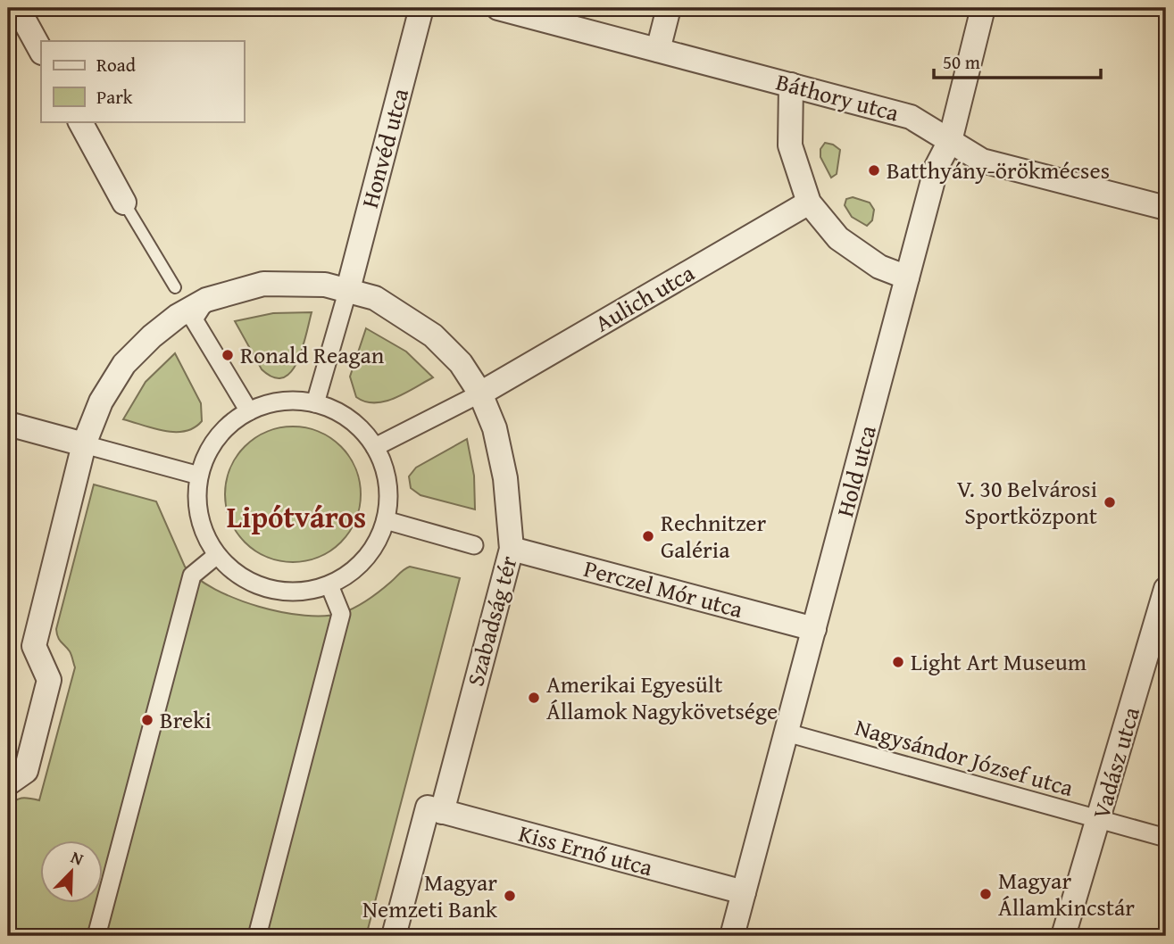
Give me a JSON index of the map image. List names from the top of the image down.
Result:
{
  "streets": {
    "street": [
      "Báthory utca",
      "Honvéd utca",
      "Aulich utca",
      "Hold utca",
      "Perczel Mór utca",
      "Szabadság tér",
      "Nagysándor József utca",
      "Vadász utca",
      "Kiss Ernő utca"
    ]
  },
  "crossings": [
    ["Báthory utca", "Hold utca"],
    ["Honvéd utca", "Szabadság tér"],
    ["Aulich utca", "Szabadság tér"],
    ["Hold utca", "Perczel Mór utca"],
    ["Hold utca", "Nagysándor József utca"],
    ["Hold utca", "Kiss Ernő utca"],
    ["Perczel Mór utca", "Szabadság tér"],
    ["Szabadság tér", "Kiss Ernő utca"],
    ["Nagysándor József utca", "Vadász utca"]
  ],
  "districts": ["Lipótváros"],
  "places": [
    "Batthyány-örökmécses",
    "Ronald Reagan",
    "V. 30 Belvárosi Sportközpont",
    "Rechnitzer Galéria",
    "Light Art Museum",
    "Amerikai Egyesült Államok Nagykövetsége",
    "Breki",
    "Magyar Államkincstár",
    "Magyar Nemzeti Bank"
  ],
  "legend": ["Road", "Park"],
  "scale_bar": "50 m",
  "north": "top right"
}
